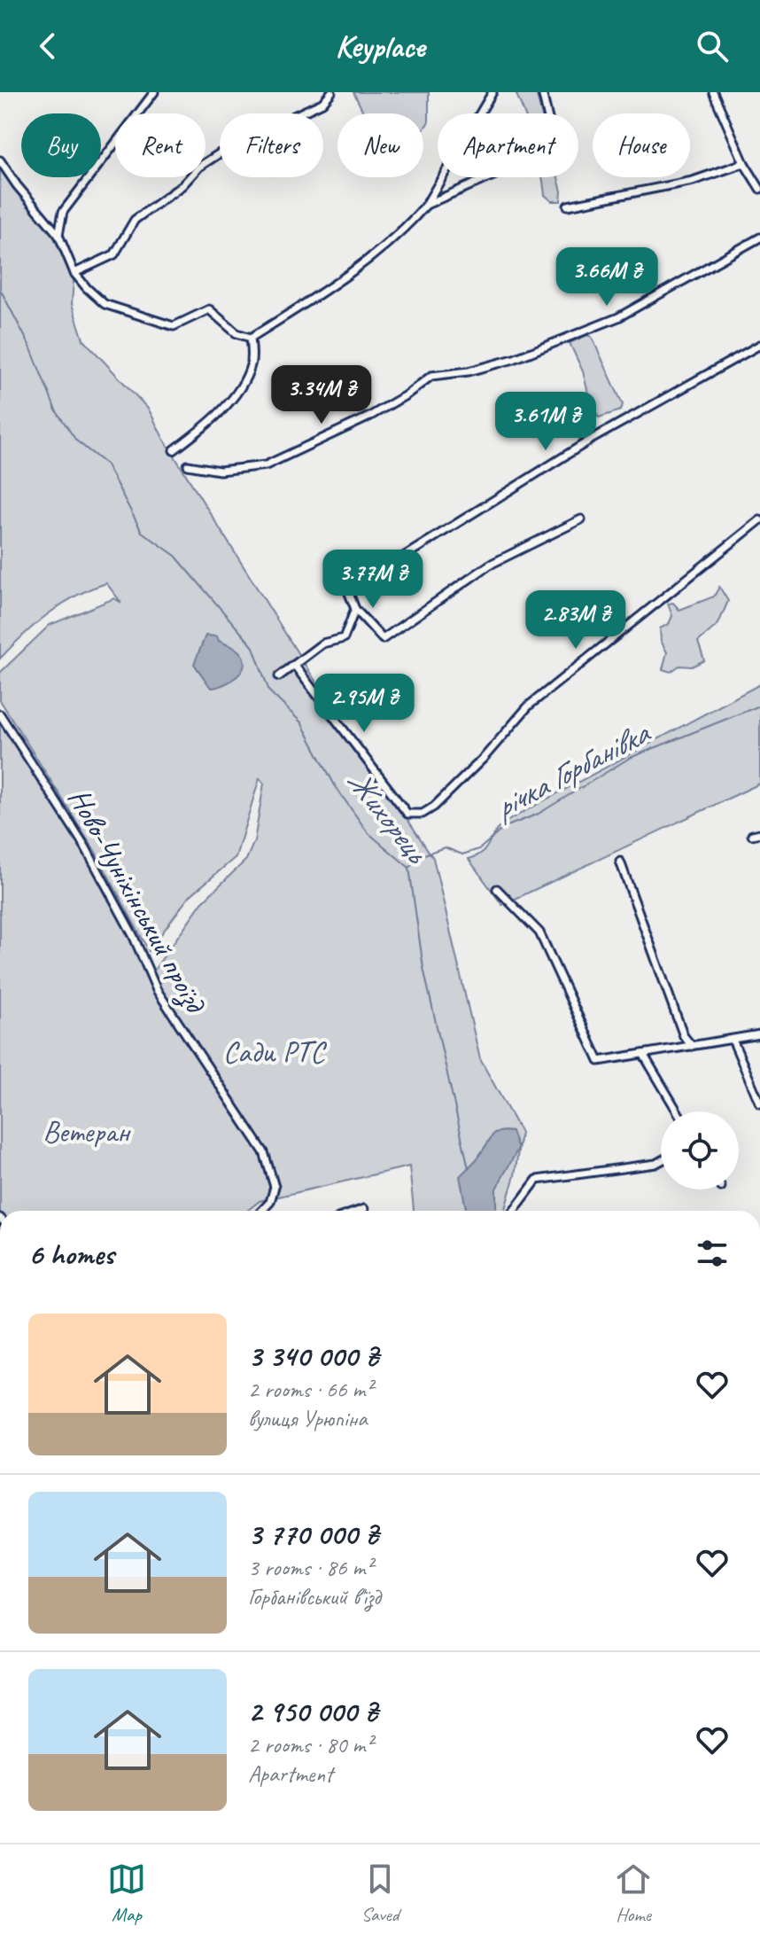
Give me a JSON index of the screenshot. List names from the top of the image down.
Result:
{
  "streets": {
    "street": ["Ново-Чуніхінський проїзд"]
  },
  "water": ["річка Горбанівка", "Жихорець"],
  "parks": ["Сади РТС", "Ветеран"],
  "page": {
    "header": "Keyplace",
    "chip": [
      "Buy",
      "Rent",
      "Filters",
      "New",
      "Apartment",
      "House"
    ],
    "price": [
      "3.66M ₴",
      "3.34M ₴",
      "3.61M ₴",
      "3.77M ₴",
      "2.83M ₴",
      "2.95M ₴"
    ],
    "heading": "6 homes",
    "list": [
      {
        "name": "3 340 000 ₴",
        "note": "2 rooms · 66 m² · вулиця Урюпіна"
      },
      {
        "name": "3 770 000 ₴",
        "note": "3 rooms · 86 m² · Горбанівський в'їзд"
      },
      {
        "name": "2 950 000 ₴",
        "note": "2 rooms · 80 m² · Apartment"
      }
    ],
    "tabs": ["Map", "Saved", "Home"]
  }
}
